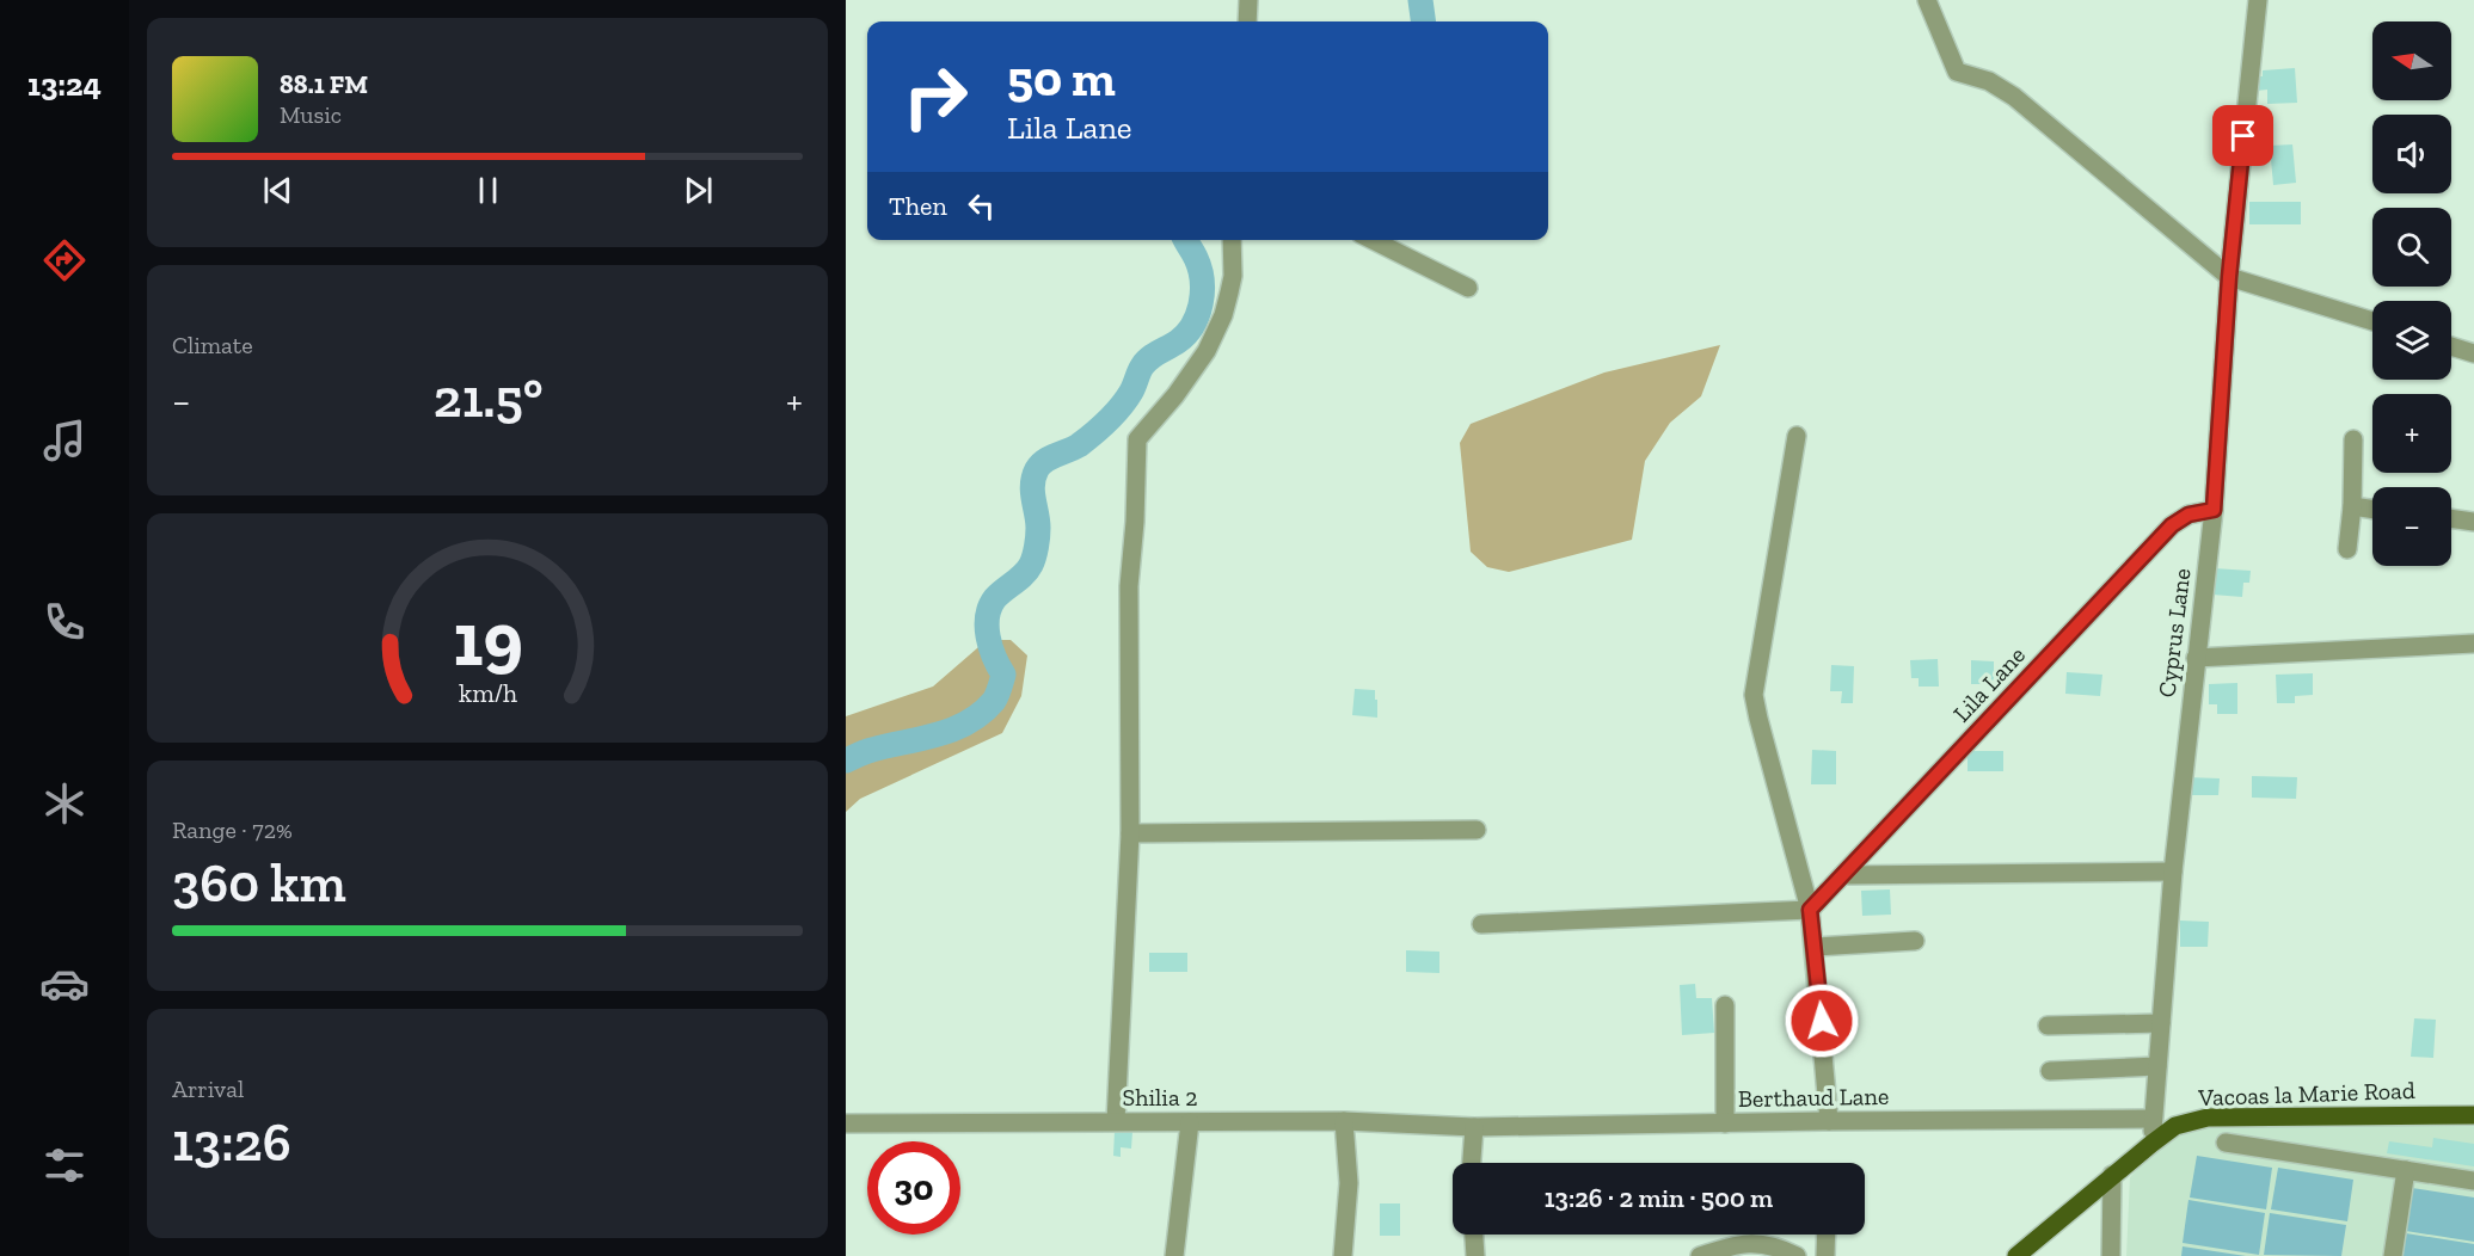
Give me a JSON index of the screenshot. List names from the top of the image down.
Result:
{
  "streets": {
    "main road": ["Vacoas la Marie Road"],
    "street": [
      "Cyprus Lane",
      "Lila Lane",
      "Shilia 2",
      "Berthaud Lane"
    ]
  },
  "crossings": [
    ["Cyprus Lane", "Lila Lane"],
    ["Cyprus Lane", "Vacoas la Marie Road"],
    ["Cyprus Lane", "Berthaud Lane"],
    ["Shilia 2", "Berthaud Lane"]
  ],
  "north": "left",
  "page": {
    "tabs": "13:24",
    "map_buttons": ["+", "−"],
    "turn": ["50 m", "Lila Lane"],
    "song": ["88.1 FM", "Music"],
    "then": "Then",
    "tile": [
      "Climate",
      ["Range · 72%", "360 km"],
      ["Arrival", "13:26"]
    ],
    "heat": ["−", "21.5°", "+"],
    "limit": "30",
    "trip": "13:26 · 2 min · 500 m",
    "gauge": ["19", "km/h"]
  }
}
